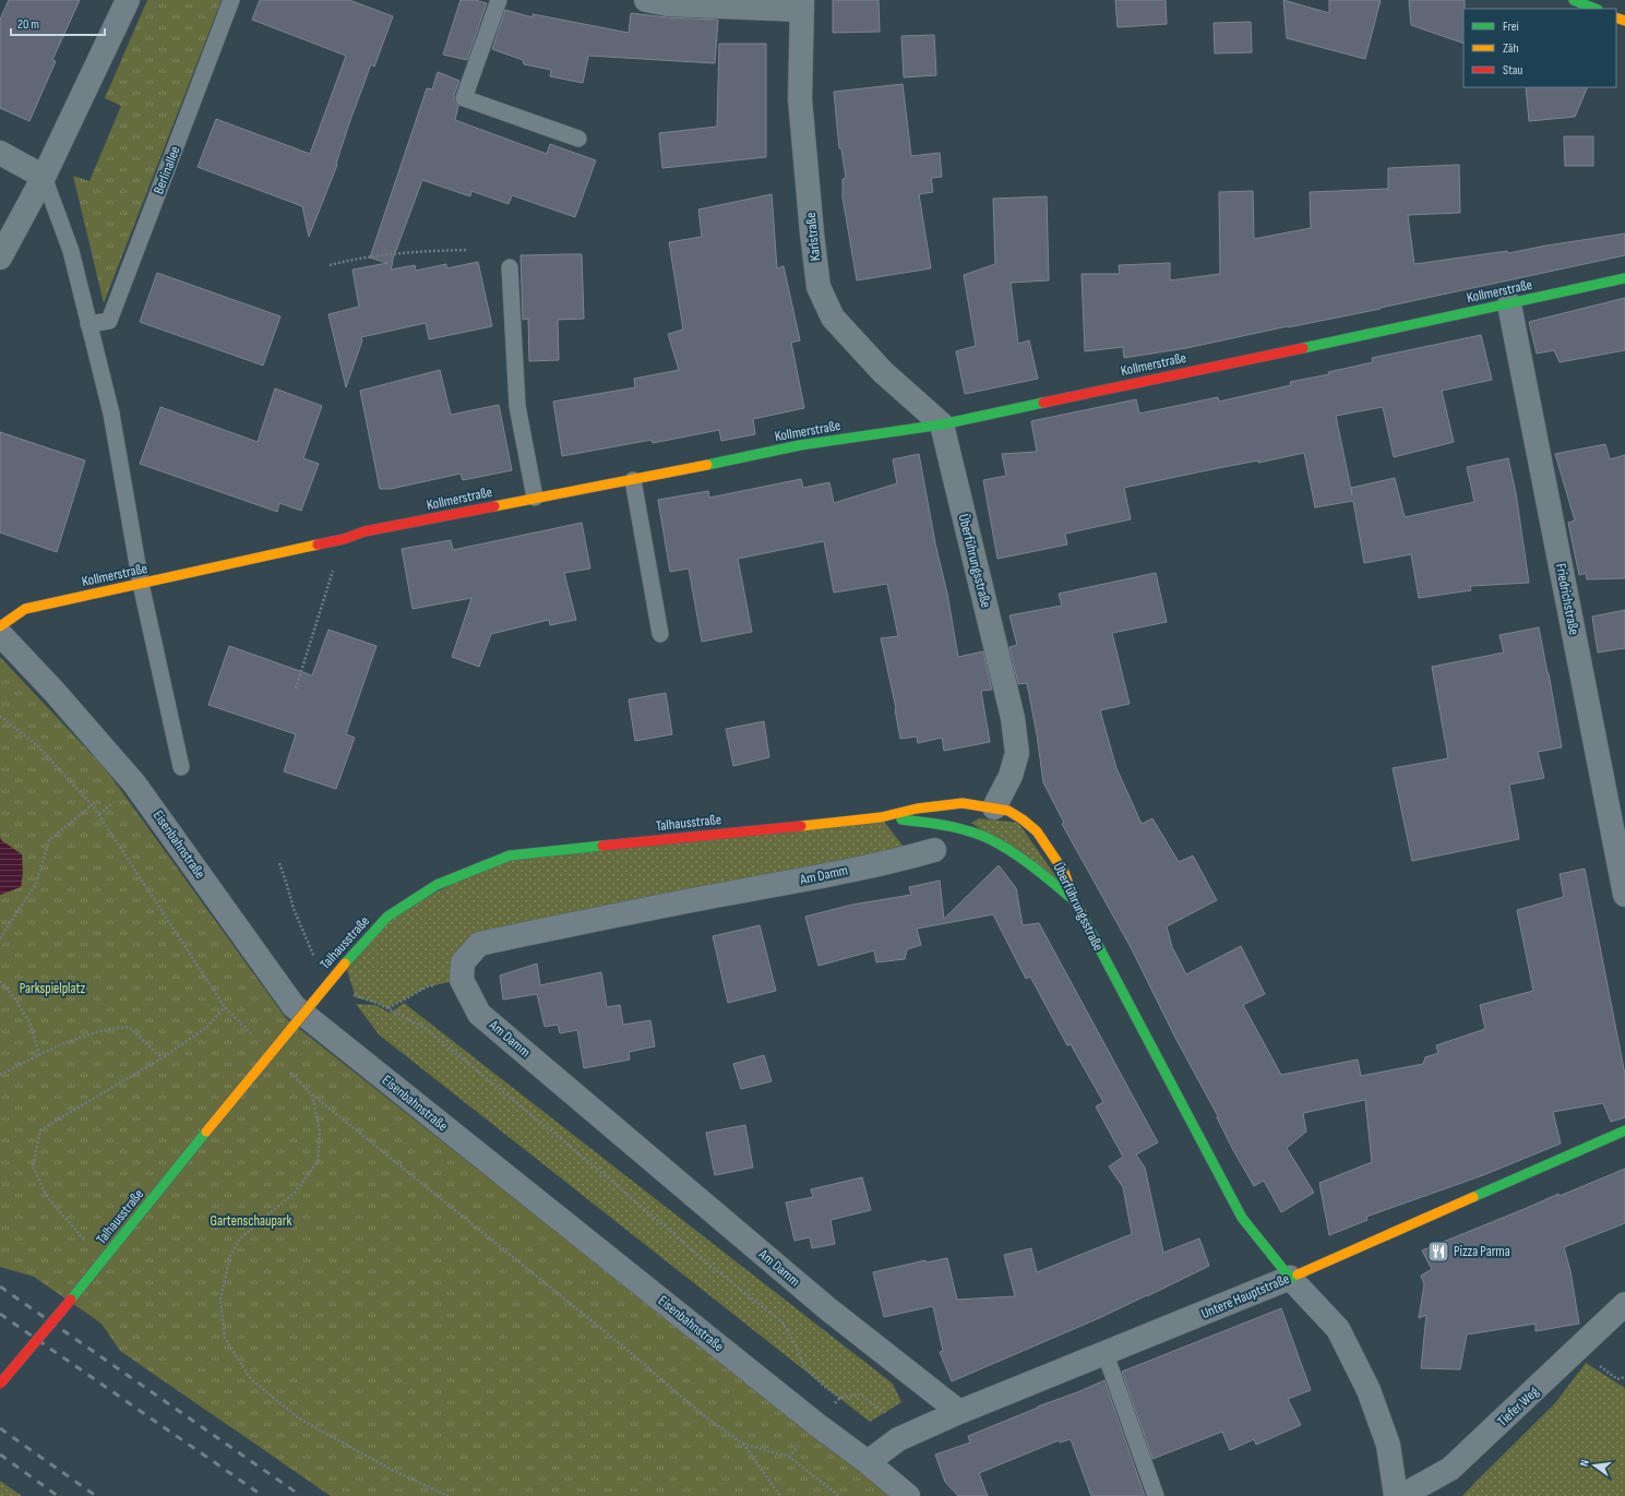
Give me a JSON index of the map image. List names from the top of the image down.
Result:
{
  "streets": {
    "main road": [
      "Kollmerstraße",
      "Überführungsstraße",
      "Talhausstraße",
      "Untere Hauptstraße"
    ],
    "street": [
      "Karlstraße",
      "Friedrichstraße",
      "Eisenbahnstraße",
      "Am Damm",
      "Tiefer Weg"
    ],
    "lane": ["Berlinallee"]
  },
  "crossings": [
    ["Karlstraße", "Kollmerstraße"],
    ["Karlstraße", "Überführungsstraße"],
    ["Kollmerstraße", "Überführungsstraße"],
    ["Kollmerstraße", "Friedrichstraße"],
    ["Überführungsstraße", "Talhausstraße"],
    ["Überführungsstraße", "Untere Hauptstraße"],
    ["Eisenbahnstraße", "Untere Hauptstraße"],
    ["Am Damm", "Untere Hauptstraße"]
  ],
  "parks": ["Parkspielplatz", "Gartenschaupark"],
  "places": {
    "restaurant": ["Pizza Parma"]
  },
  "legend": ["Frei", "Zäh", "Stau"],
  "scale_bar": "20 m",
  "north": "left"
}
